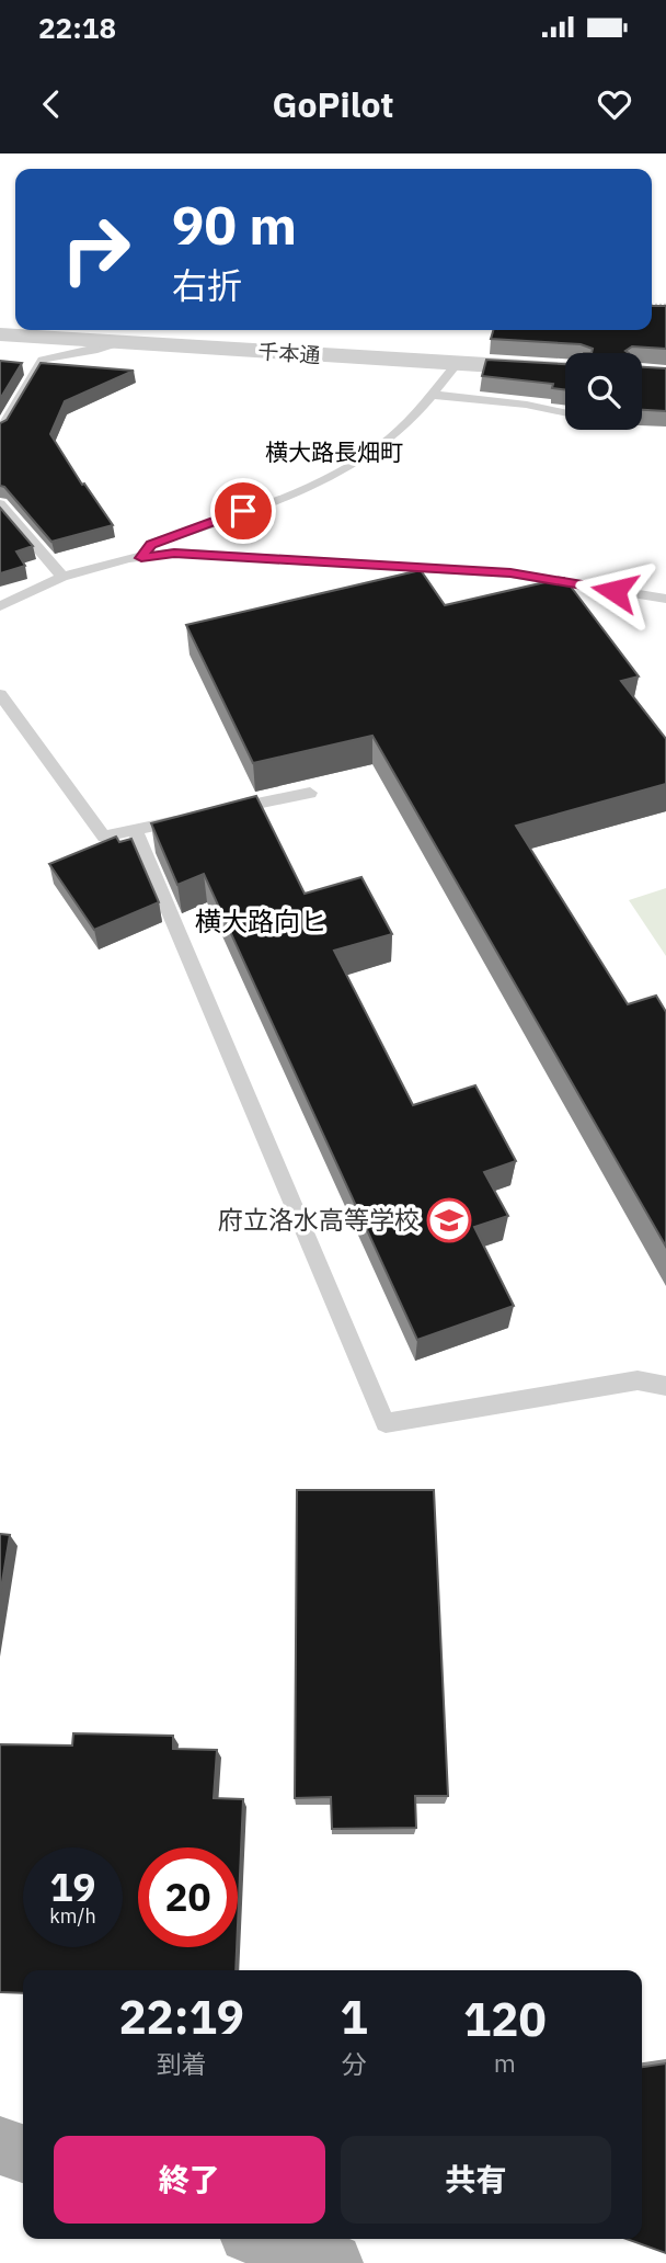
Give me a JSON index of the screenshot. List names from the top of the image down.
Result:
{
  "streets": {
    "street": ["千本通"]
  },
  "districts": ["横大路長畑町", "横大路向ヒ"],
  "places": {
    "school or university": ["府立洛水高等学校"]
  },
  "page": {
    "status": "22:18",
    "header": "GoPilot",
    "turn": ["90 m", "右折"],
    "speed": "19 km/h",
    "limit": "20",
    "eta": [
      "22:19",
      "到着",
      "1",
      "分",
      "120",
      "m"
    ],
    "buttons": ["終了", "共有"]
  }
}
